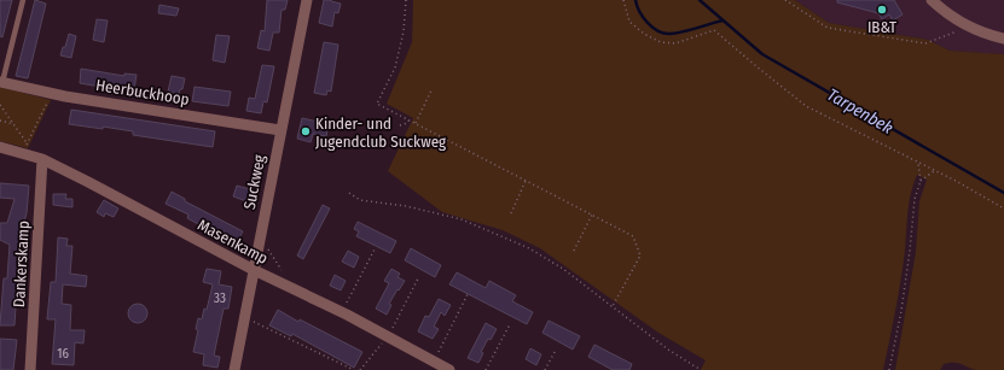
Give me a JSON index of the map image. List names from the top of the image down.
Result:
{
  "streets": {
    "street": [
      "Heerbuckhoop",
      "Suckweg",
      "Masenkamp",
      "Dankerskamp"
    ]
  },
  "crossings": [
    ["Heerbuckhoop", "Suckweg"],
    ["Suckweg", "Masenkamp"],
    ["Masenkamp", "Dankerskamp"]
  ],
  "water": ["Tarpenbek"],
  "places": ["IB&T", "Kinder- und Jugendclub Suckweg"],
  "house_numbers": ["33", "16"]
}
